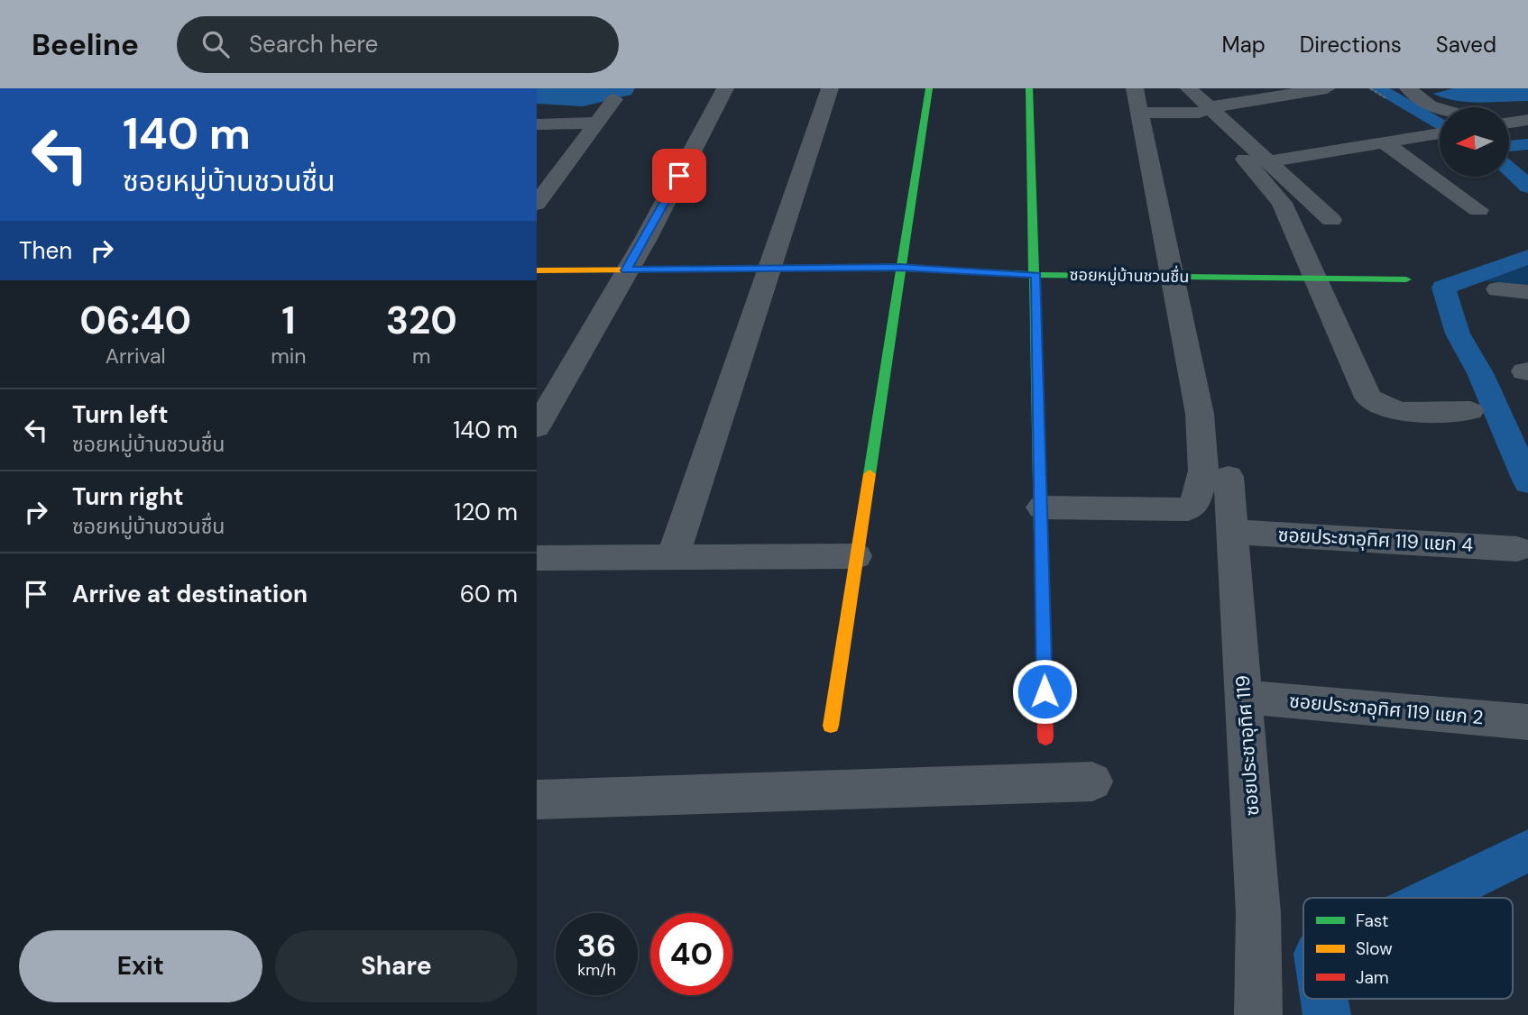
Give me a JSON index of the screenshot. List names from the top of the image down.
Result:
{
  "streets": {
    "street": [
      "ซอยหมู่บ้านชวนชื่น",
      "ซอยประชาอุทิศ 119 แยก 4",
      "ซอยประชาอุทิศ 119 แยก 2",
      "ซอยประชาอุทิศ 119"
    ]
  },
  "crossings": [
    ["ซอยประชาอุทิศ 119 แยก 4", "ซอยประชาอุทิศ 119"],
    ["ซอยประชาอุทิศ 119 แยก 2", "ซอยประชาอุทิศ 119"]
  ],
  "legend": ["Fast", "Slow", "Jam"],
  "north": "left",
  "page": {
    "header": "Beeline",
    "search": "Search here",
    "nav": ["Map", "Directions", "Saved"],
    "turn": ["140 m", "ซอยหมู่บ้านชวนชื่น"],
    "then": "Then",
    "eta": [
      "06:40",
      "Arrival",
      "1",
      "min",
      "320",
      "m"
    ],
    "list": [
      {
        "name": "Turn left",
        "note": "ซอยหมู่บ้านชวนชื่น",
        "value": "140 m"
      },
      {
        "name": "Turn right",
        "note": "ซอยหมู่บ้านชวนชื่น",
        "value": "120 m"
      },
      {
        "name": "Arrive at destination",
        "value": "60 m"
      }
    ],
    "speed": "36 km/h",
    "limit": "40",
    "buttons": ["Exit", "Share"]
  }
}
